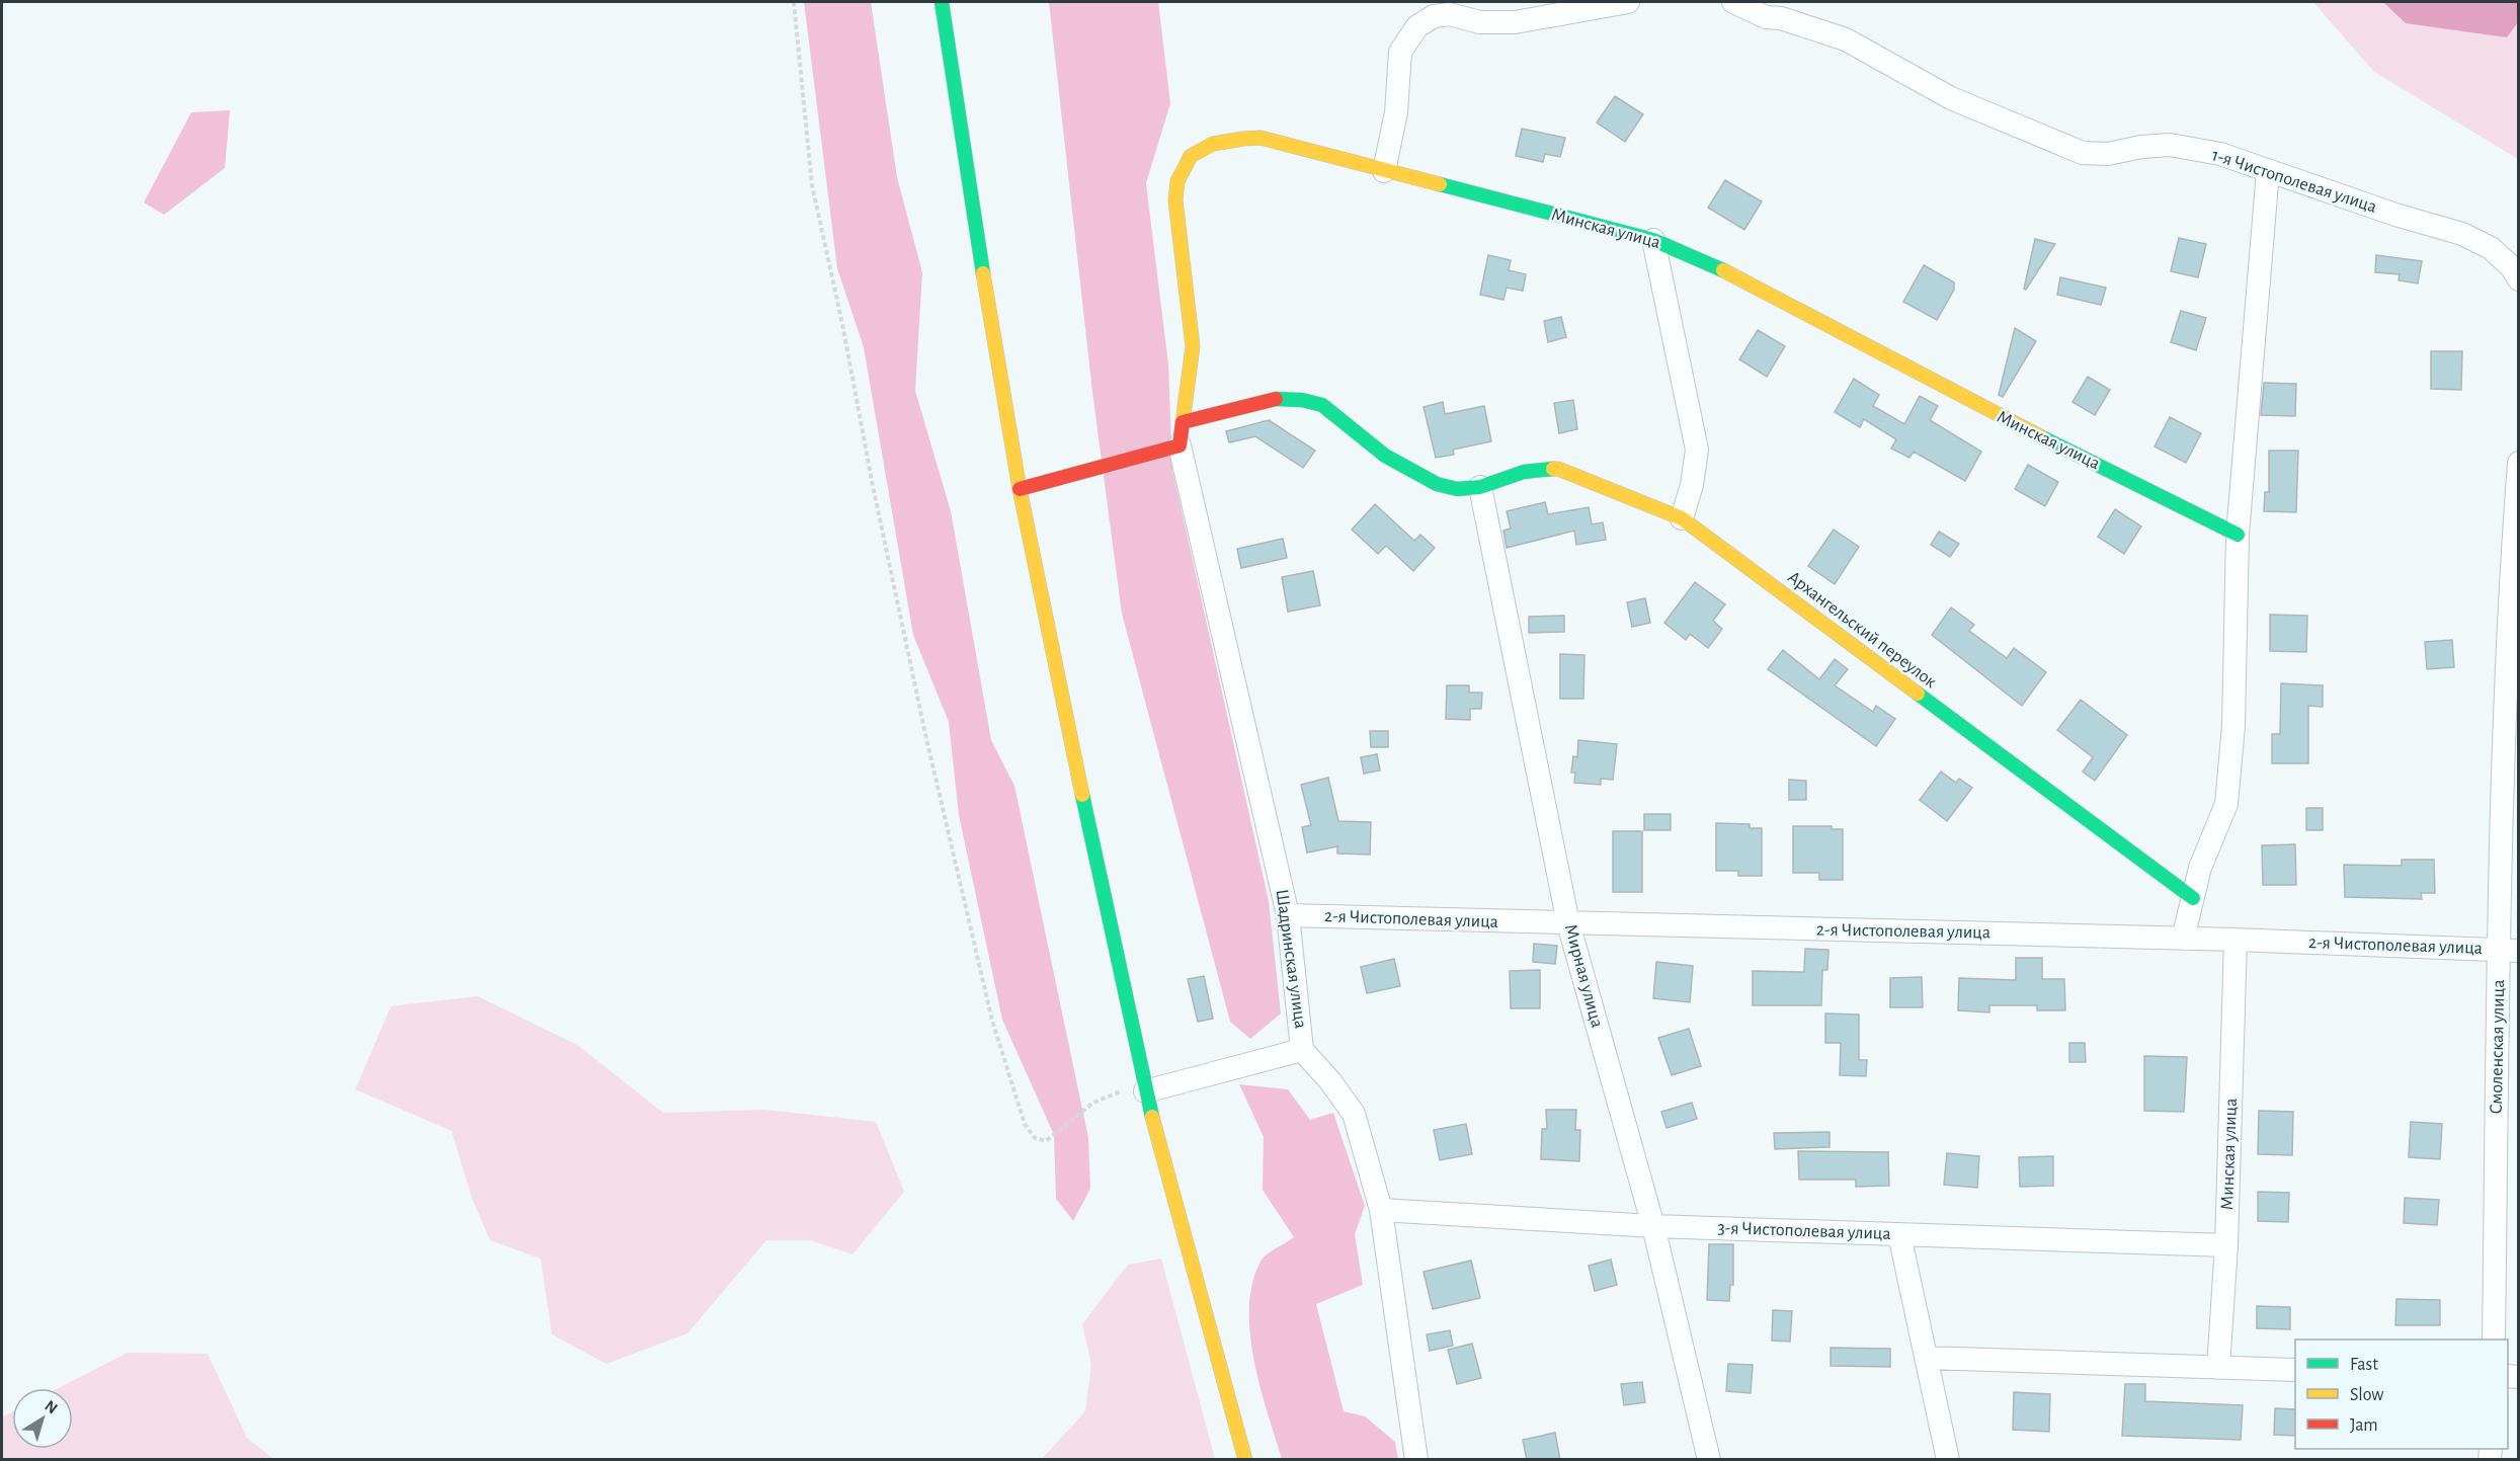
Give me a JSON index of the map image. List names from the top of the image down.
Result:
{
  "streets": {
    "street": [
      "1-я Чистополевая улица",
      "Минская улица",
      "Архангельский переулок",
      "2-я Чистополевая улица",
      "Шадринская улица",
      "Мирная улица",
      "Смоленская улица",
      "3-я Чистополевая улица"
    ]
  },
  "crossings": [
    ["Минская улица", "Архангельский переулок"],
    ["Минская улица", "2-я Чистополевая улица"],
    ["Минская улица", "Шадринская улица"],
    ["Минская улица", "3-я Чистополевая улица"],
    ["Архангельский переулок", "Мирная улица"],
    ["2-я Чистополевая улица", "Шадринская улица"],
    ["2-я Чистополевая улица", "Мирная улица"],
    ["2-я Чистополевая улица", "Смоленская улица"],
    ["Шадринская улица", "3-я Чистополевая улица"],
    ["Мирная улица", "3-я Чистополевая улица"]
  ],
  "legend": ["Fast", "Slow", "Jam"],
  "north": "top right"
}
